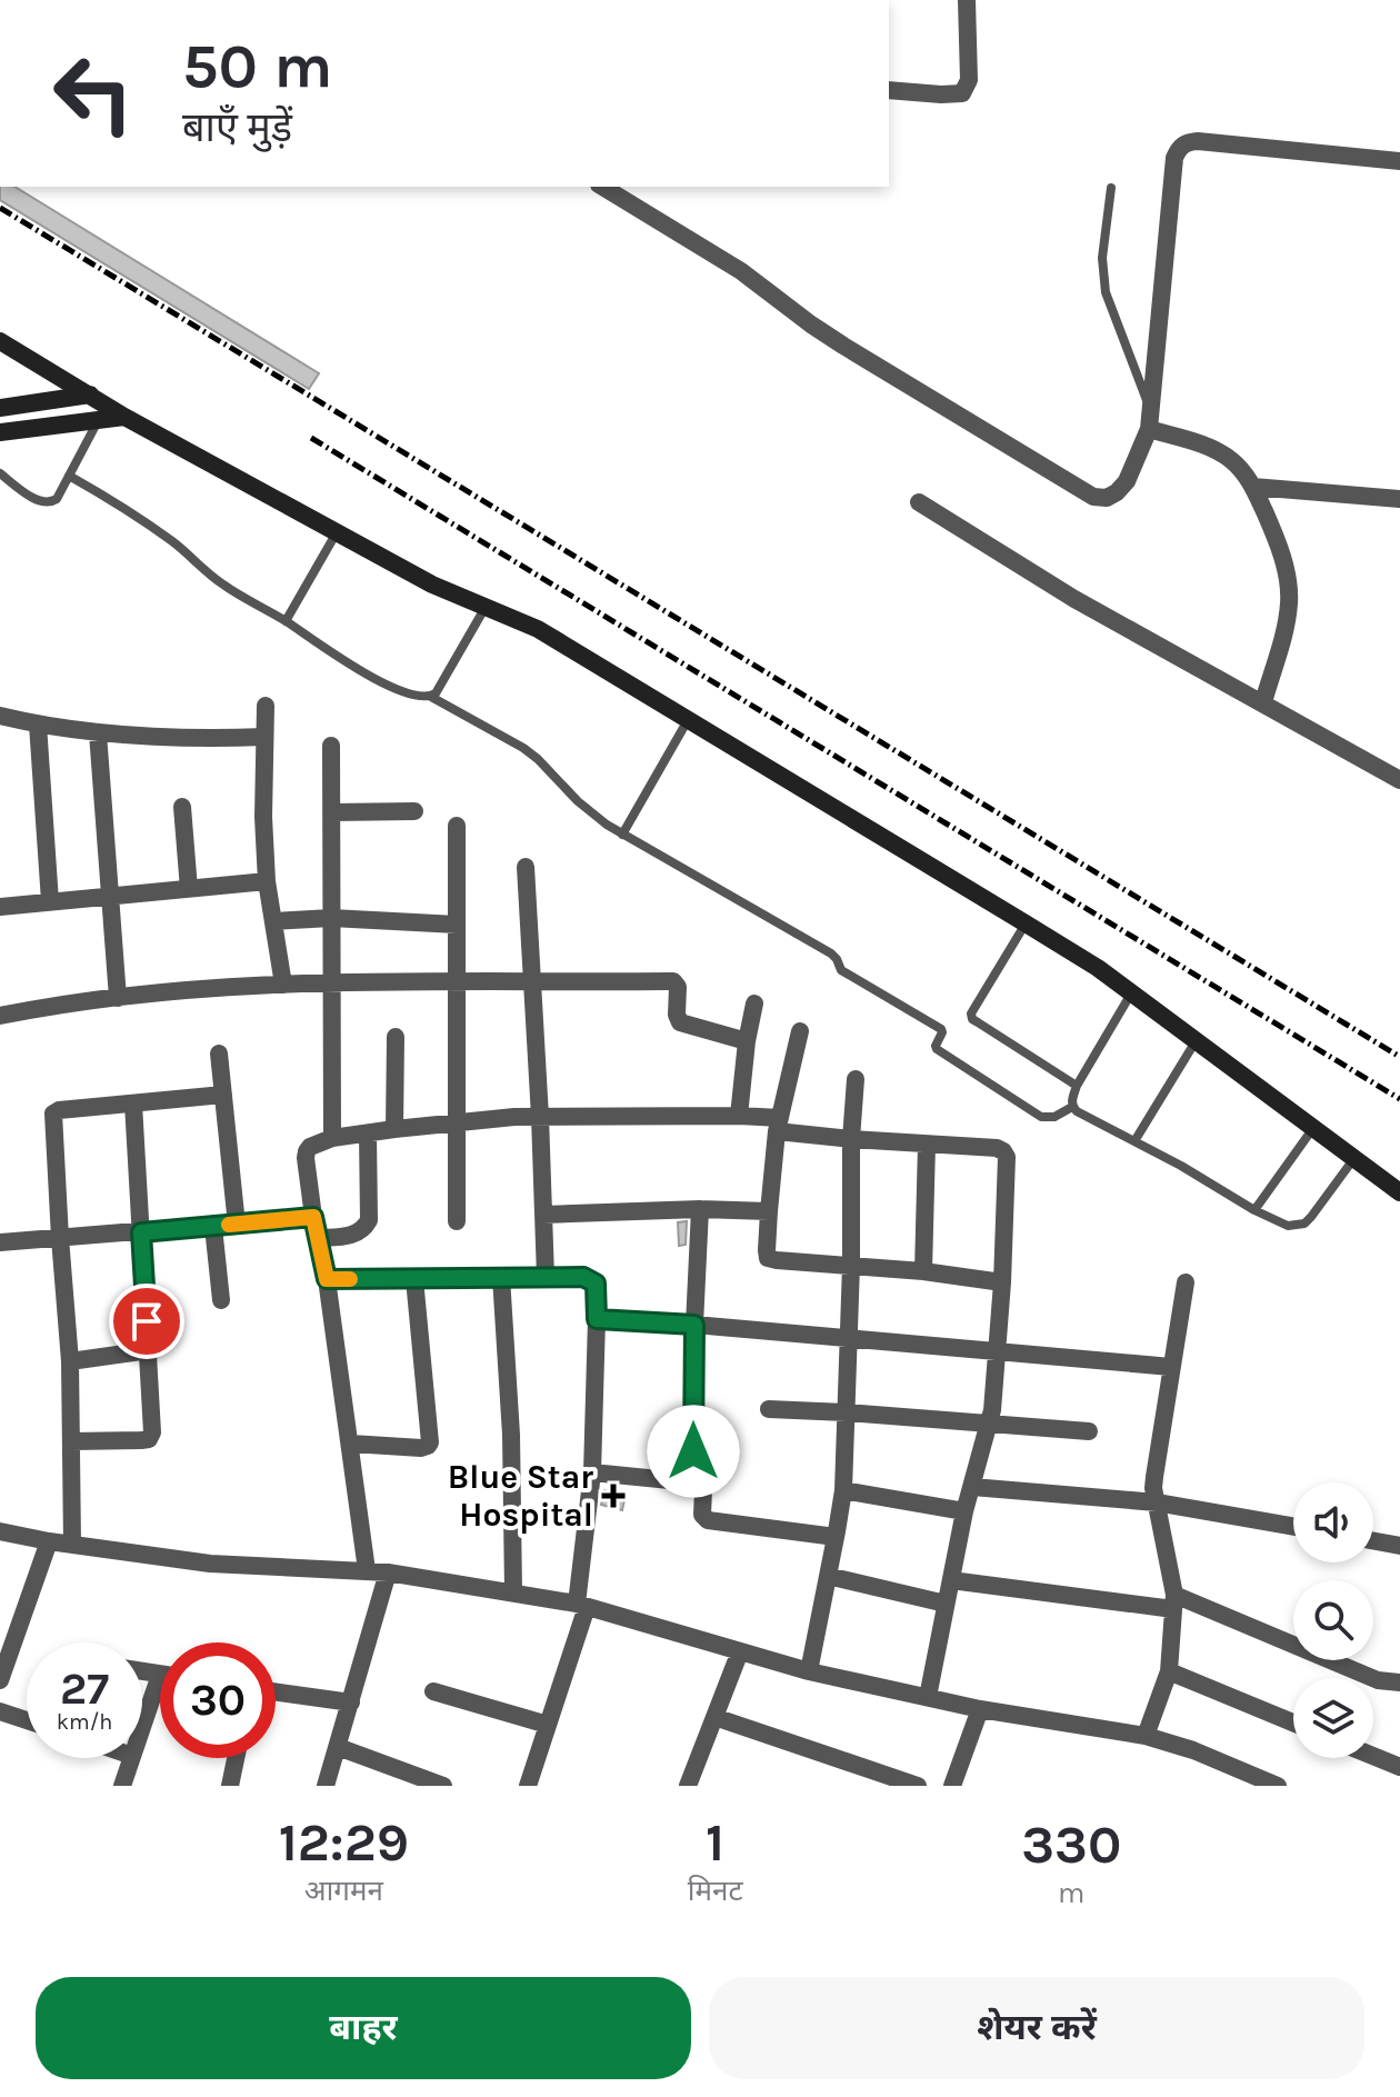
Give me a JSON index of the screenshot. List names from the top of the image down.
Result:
{
  "places": {
    "health": ["Blue Star Hospital"]
  },
  "page": {
    "turn": ["50 m", "बाएँ मुड़ें"],
    "speed": "27 km/h",
    "limit": "30",
    "eta": [
      "12:29",
      "आगमन",
      "1",
      "मिनट",
      "330",
      "m"
    ],
    "buttons": ["बाहर", "शेयर करें"]
  }
}
